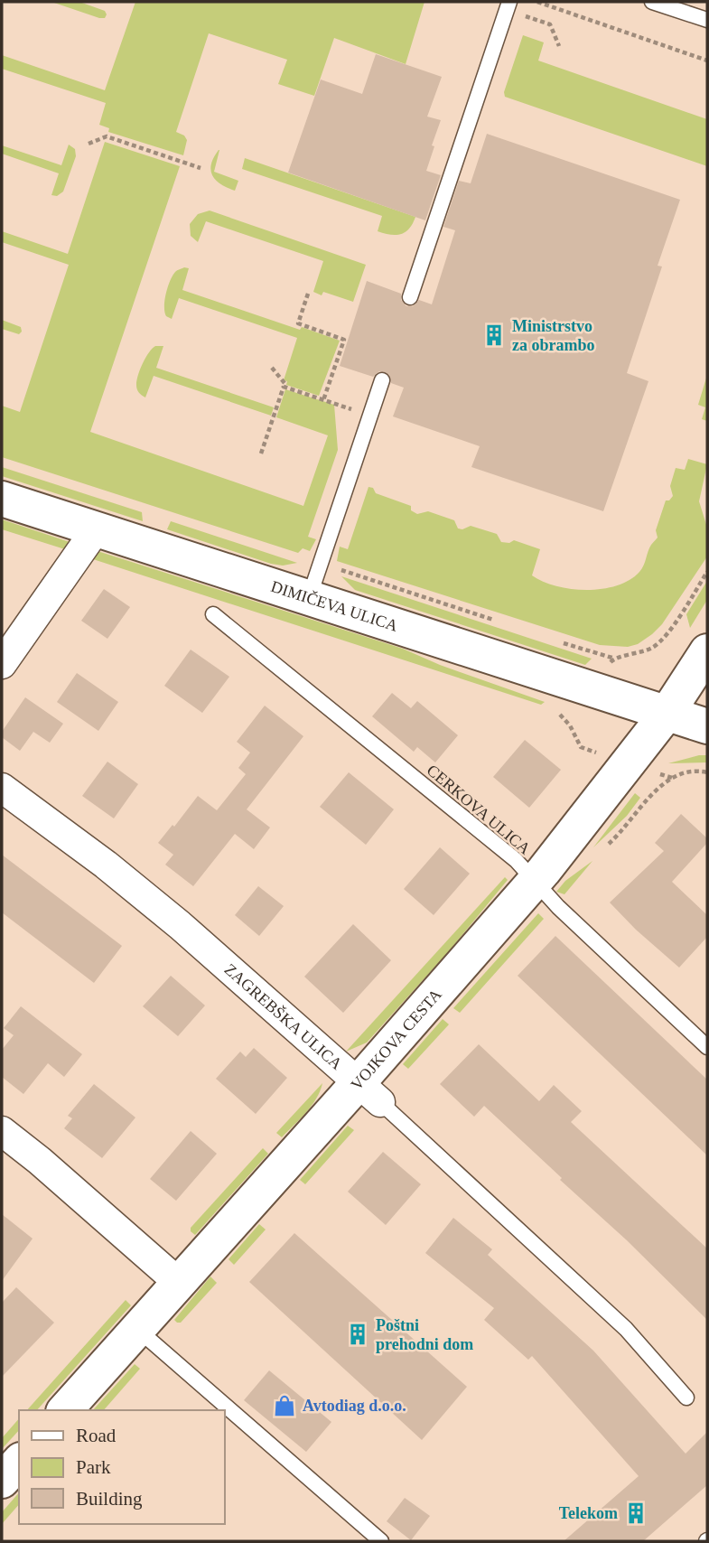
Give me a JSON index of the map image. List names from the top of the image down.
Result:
{
  "streets": {
    "street": ["DIMIČEVA ULICA", "ZAGREBŠKA ULICA", "VOJKOVA CESTA"],
    "lane": ["CERKOVA ULICA"]
  },
  "crossings": [
    ["DIMIČEVA ULICA", "VOJKOVA CESTA"],
    ["CERKOVA ULICA", "VOJKOVA CESTA"],
    ["ZAGREBŠKA ULICA", "VOJKOVA CESTA"]
  ],
  "places": {
    "building": ["Ministrstvo za obrambo", "Poštni prehodni dom", "Telekom"],
    "shop": ["Avtodiag d.o.o."]
  },
  "legend": ["Road", "Park", "Building"]
}
